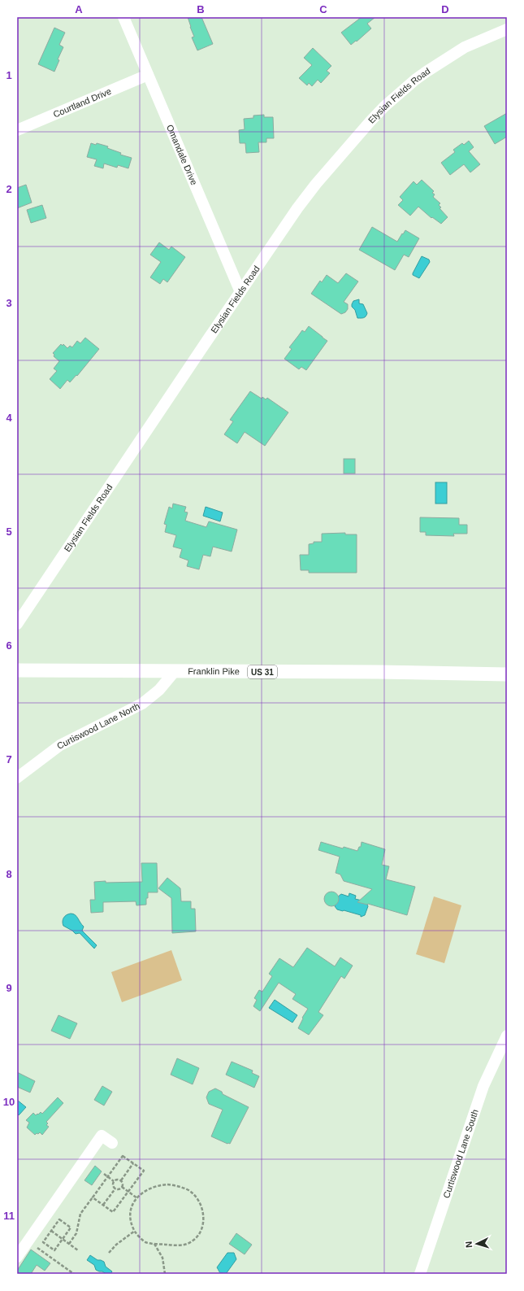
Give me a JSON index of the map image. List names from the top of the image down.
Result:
{
  "streets": {
    "main road": ["Franklin Pike", "US 31"],
    "street": [
      "Elysian Fields Road",
      "Courtland Drive",
      "Omandale Drive",
      "Curtiswood Lane North",
      "Curtiswood Lane South"
    ]
  },
  "crossings": [
    ["Elysian Fields Road", "Omandale Drive"],
    ["Courtland Drive", "Omandale Drive"],
    ["Franklin Pike", "Curtiswood Lane North"]
  ],
  "north": "left",
  "grid": {
    "columns": [
      "A",
      "B",
      "C",
      "D"
    ],
    "rows": [
      "1",
      "2",
      "3",
      "4",
      "5",
      "6",
      "7",
      "8",
      "9",
      "10",
      "11"
    ]
  }
}
